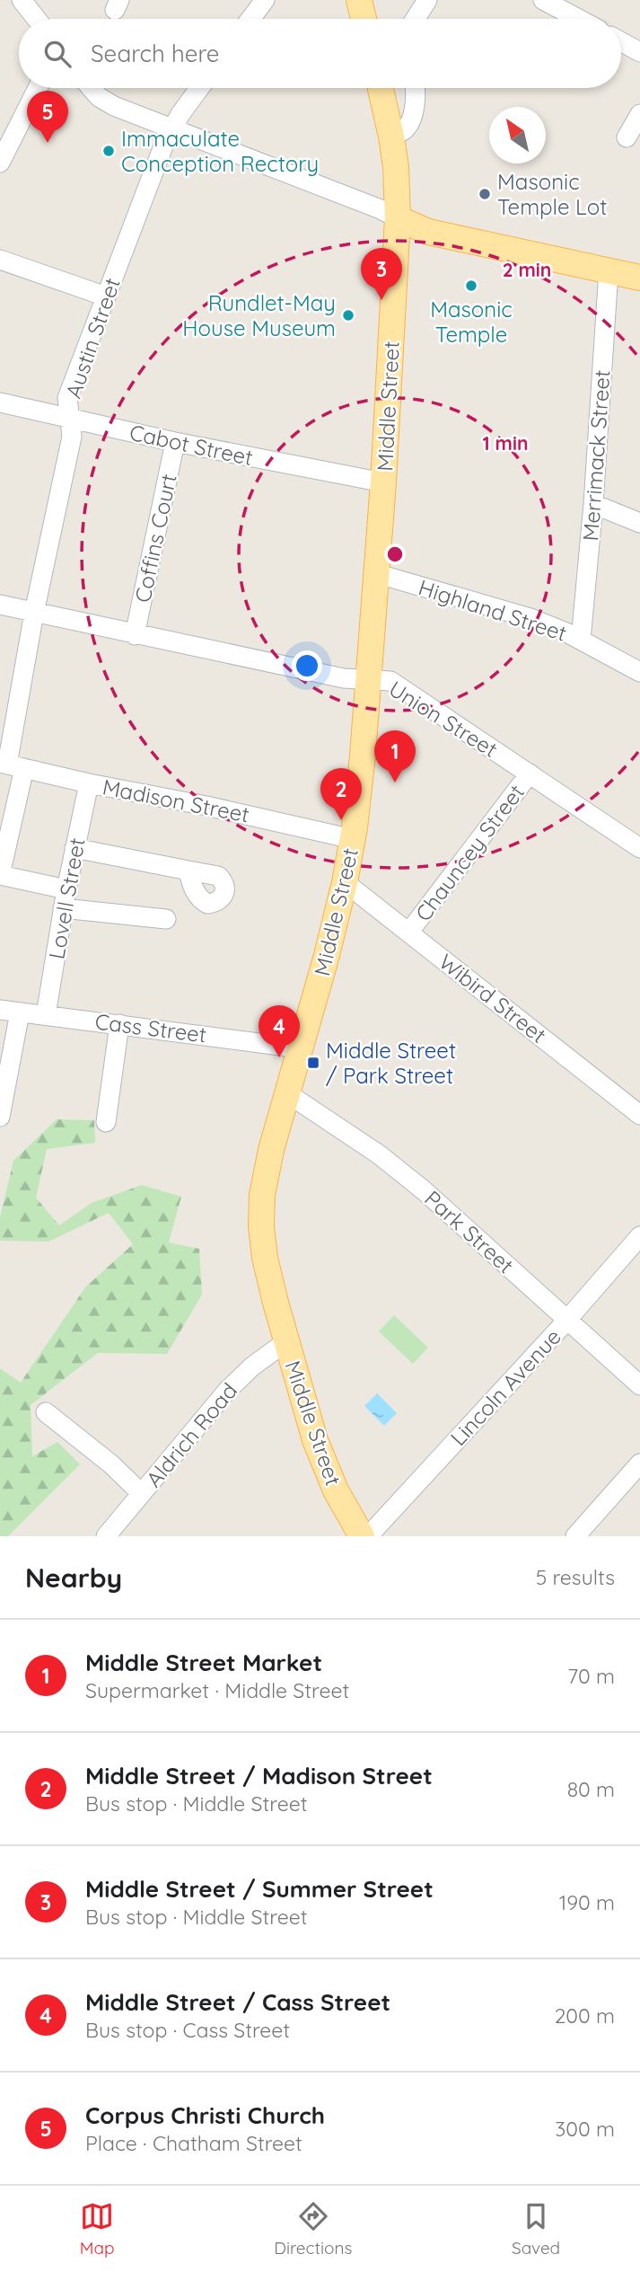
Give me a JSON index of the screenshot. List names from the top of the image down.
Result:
{
  "streets": {
    "main road": ["Middle Street"],
    "street": [
      "Austin Street",
      "Cabot Street",
      "Merrimack Street",
      "Coffins Court",
      "Highland Street",
      "Union Street",
      "Madison Street",
      "Chauncey Street",
      "Lovell Street",
      "Wibird Street",
      "Cass Street",
      "Park Street",
      "Lincoln Avenue",
      "Aldrich Road"
    ]
  },
  "crossings": [
    ["Austin Street", "Cabot Street"],
    ["Austin Street", "Union Street"],
    ["Austin Street", "Madison Street"],
    ["Austin Street", "Lovell Street"],
    ["Middle Street", "Cabot Street"],
    ["Middle Street", "Highland Street"],
    ["Middle Street", "Union Street"],
    ["Middle Street", "Madison Street"],
    ["Middle Street", "Wibird Street"],
    ["Middle Street", "Cass Street"],
    ["Middle Street", "Park Street"],
    ["Middle Street", "Aldrich Road"],
    ["Cabot Street", "Coffins Court"],
    ["Merrimack Street", "Highland Street"],
    ["Coffins Court", "Union Street"],
    ["Union Street", "Chauncey Street"],
    ["Madison Street", "Lovell Street"],
    ["Chauncey Street", "Wibird Street"],
    ["Lovell Street", "Cass Street"],
    ["Park Street", "Lincoln Avenue"]
  ],
  "places": {
    "other": [
      "Immaculate Conception Rectory",
      "Masonic Temple Lot",
      "Masonic Temple",
      "Rundlet-May House Museum"
    ],
    "transit": ["Middle Street / Park Street"]
  },
  "north": "top left",
  "page": {
    "search": "Search here",
    "pins": [
      "5",
      "3",
      "1",
      "2",
      "4"
    ],
    "heading": ["Nearby", "5 results"],
    "list": [
      {
        "mark": "1",
        "name": "Middle Street Market",
        "note": "Supermarket · Middle Street",
        "value": "70 m"
      },
      {
        "mark": "2",
        "name": "Middle Street / Madison Street",
        "note": "Bus stop · Middle Street",
        "value": "80 m"
      },
      {
        "mark": "3",
        "name": "Middle Street / Summer Street",
        "note": "Bus stop · Middle Street",
        "value": "190 m"
      },
      {
        "mark": "4",
        "name": "Middle Street / Cass Street",
        "note": "Bus stop · Cass Street",
        "value": "200 m"
      },
      {
        "mark": "5",
        "name": "Corpus Christi Church",
        "note": "Place · Chatham Street",
        "value": "300 m"
      }
    ],
    "nav": ["Map", "Directions", "Saved"]
  },
  "rings": ["2 min", "1 min"]
}
